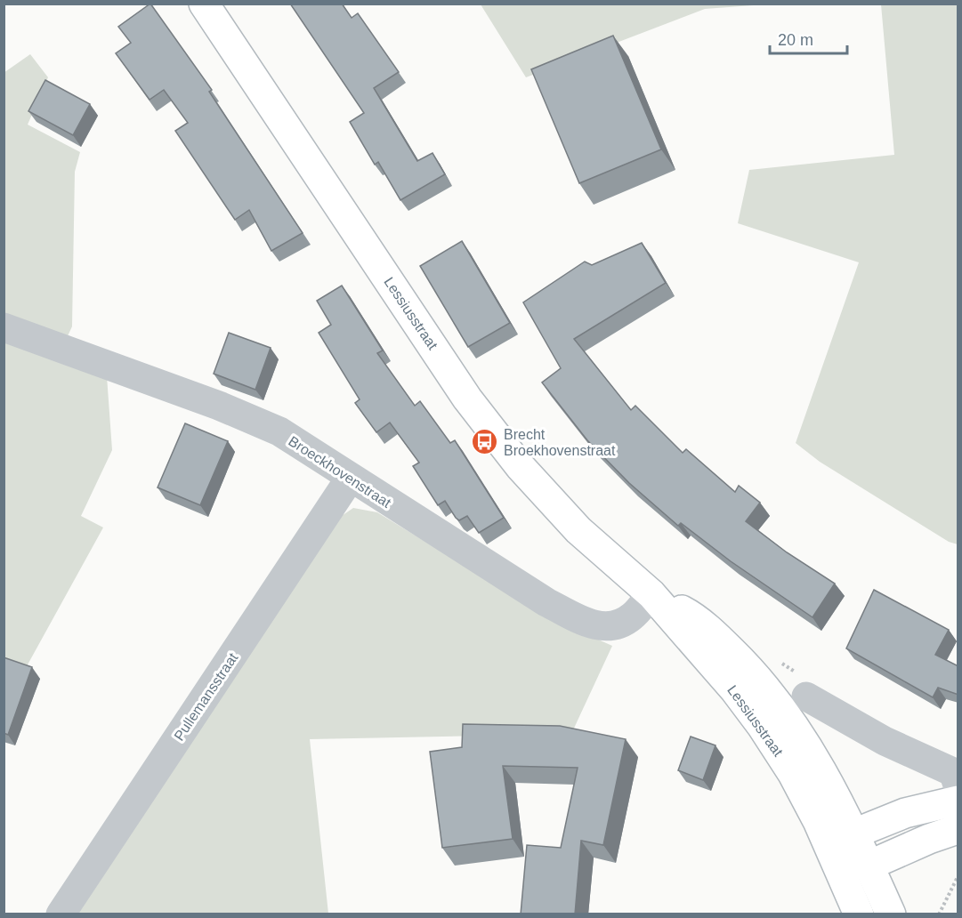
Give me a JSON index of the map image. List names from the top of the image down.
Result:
{
  "streets": {
    "main road": ["Lessiusstraat"],
    "street": ["Broeckhovenstraat", "Pullemansstraat"]
  },
  "crossings": [
    ["Lessiusstraat", "Broeckhovenstraat"],
    ["Broeckhovenstraat", "Pullemansstraat"]
  ],
  "places": {
    "bus stop": ["Brecht Broekhovenstraat"]
  },
  "scale_bar": "20 m"
}
